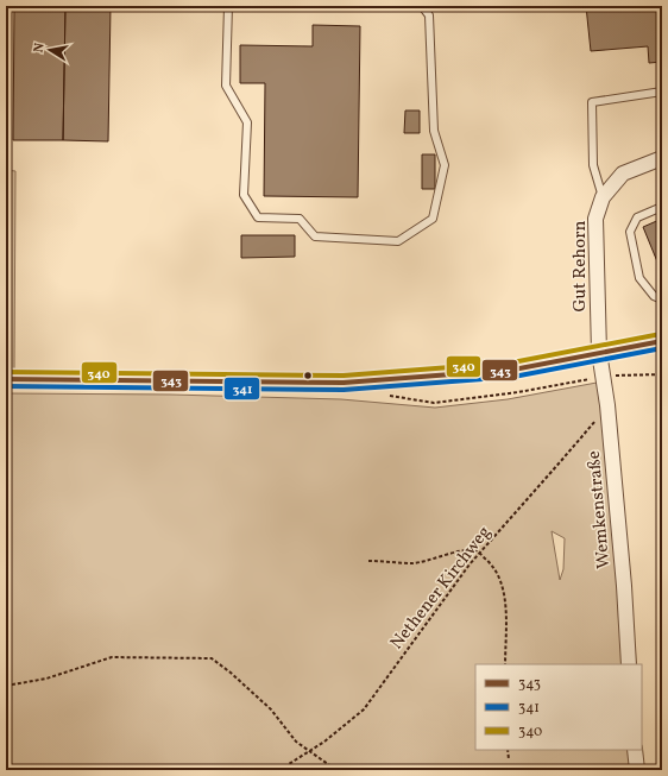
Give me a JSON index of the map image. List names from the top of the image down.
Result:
{
  "streets": {
    "street": ["Gut Rehorn", "Wemkenstraße"],
    "path": ["Nethener Kirchweg"]
  },
  "crossings": [
    ["Gut Rehorn", "Wemkenstraße"],
    ["Wemkenstraße", "Nethener Kirchweg"]
  ],
  "lines": ["transit line 340", "transit line 343", "transit line 341"],
  "legend": ["343", "341", "340"],
  "north": "left"
}
